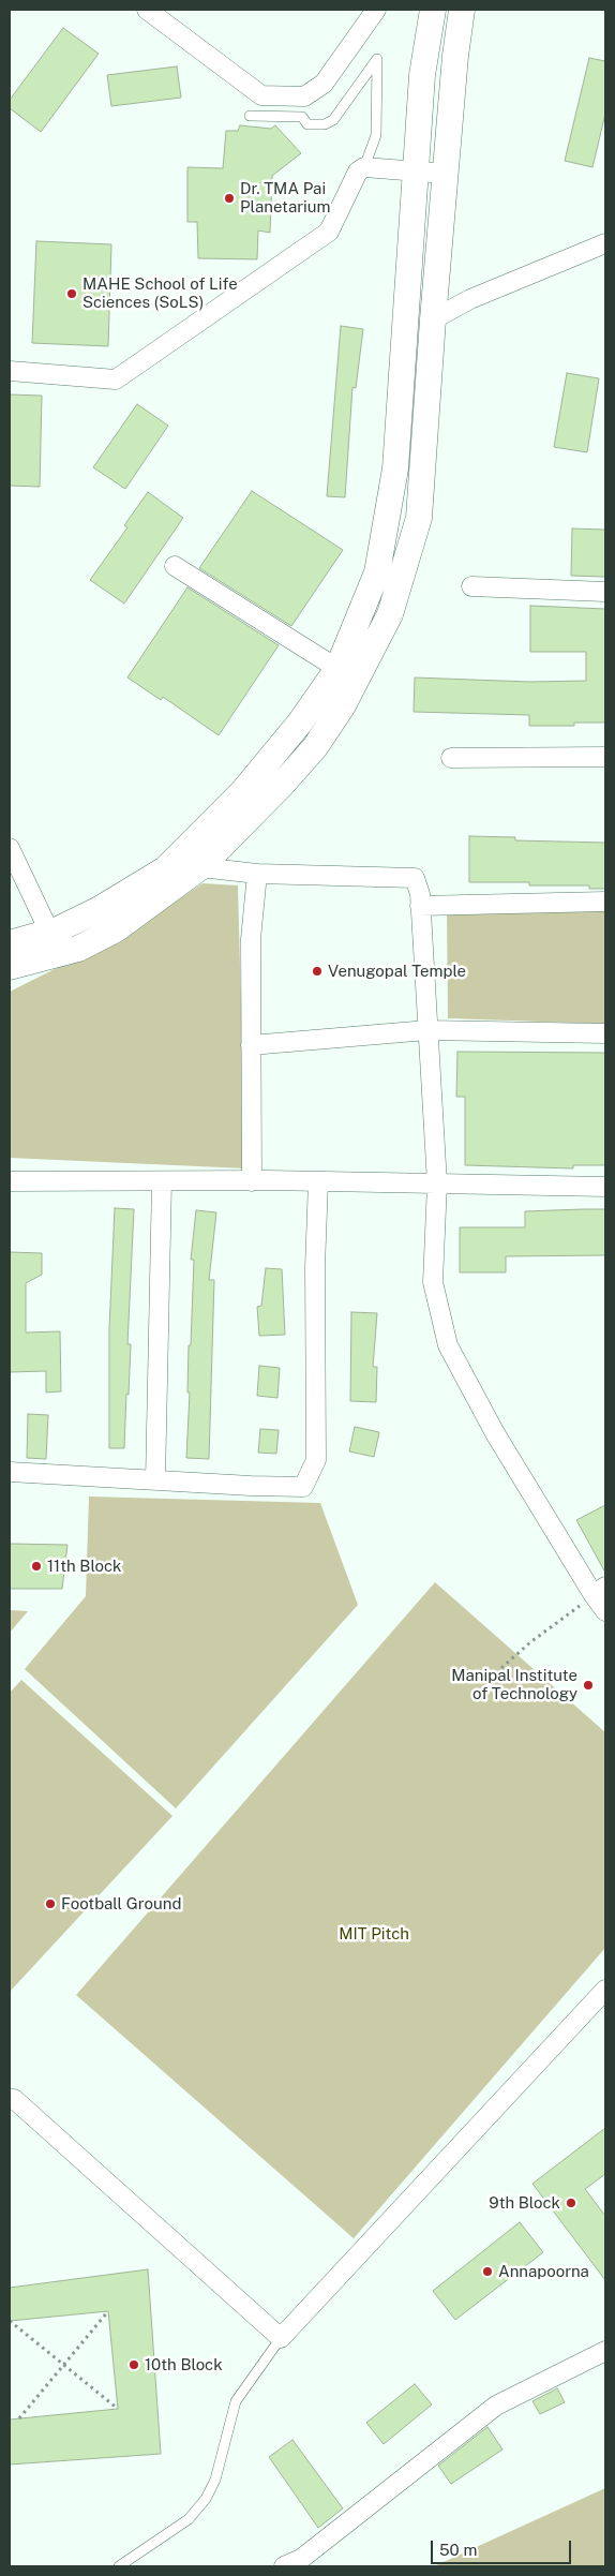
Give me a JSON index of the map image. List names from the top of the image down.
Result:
{
  "parks": ["MIT Pitch"],
  "places": [
    "Dr. TMA Pai Planetarium",
    "MAHE School of Life Sciences (SoLS)",
    "Venugopal Temple",
    "11th Block",
    "Manipal Institute of Technology",
    "Football Ground",
    "9th Block",
    "Annapoorna",
    "10th Block"
  ],
  "scale_bar": "50 m"
}
